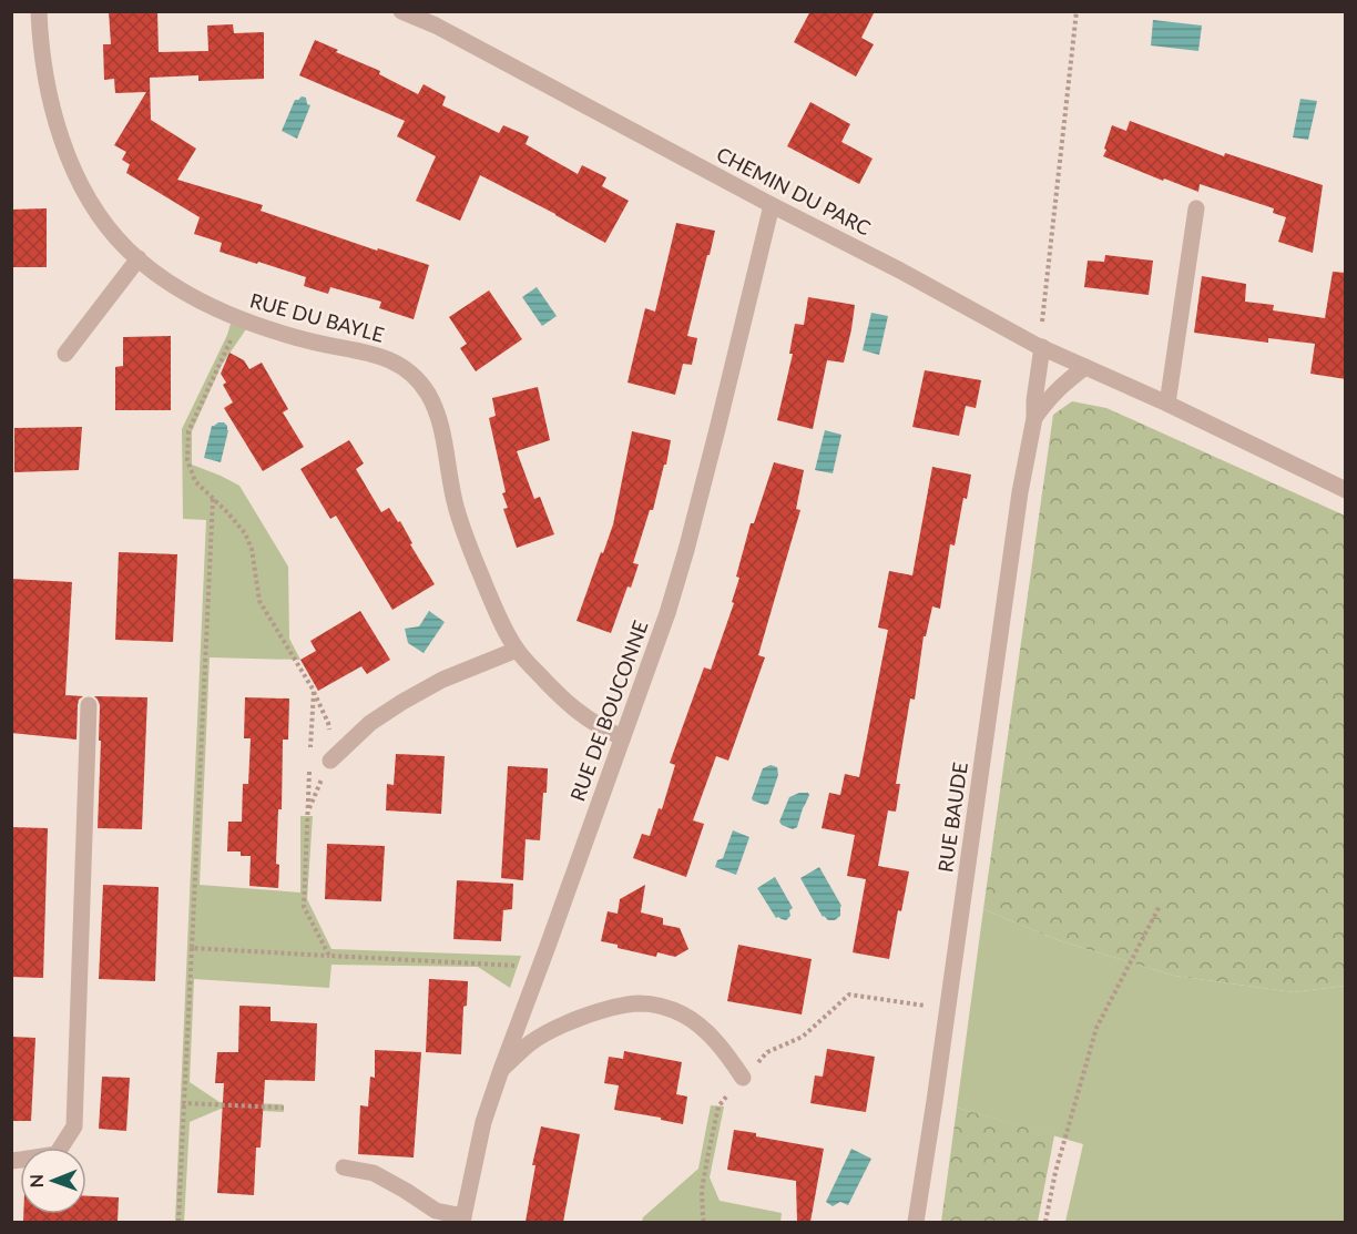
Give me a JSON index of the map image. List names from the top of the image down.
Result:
{
  "streets": {
    "street": [
      "CHEMIN DU PARC",
      "RUE DU BAYLE",
      "RUE DE BOUCONNE",
      "RUE BAUDE"
    ]
  },
  "crossings": [
    ["CHEMIN DU PARC", "RUE DE BOUCONNE"],
    ["CHEMIN DU PARC", "RUE BAUDE"],
    ["RUE DU BAYLE", "RUE DE BOUCONNE"]
  ],
  "north": "left"
}
